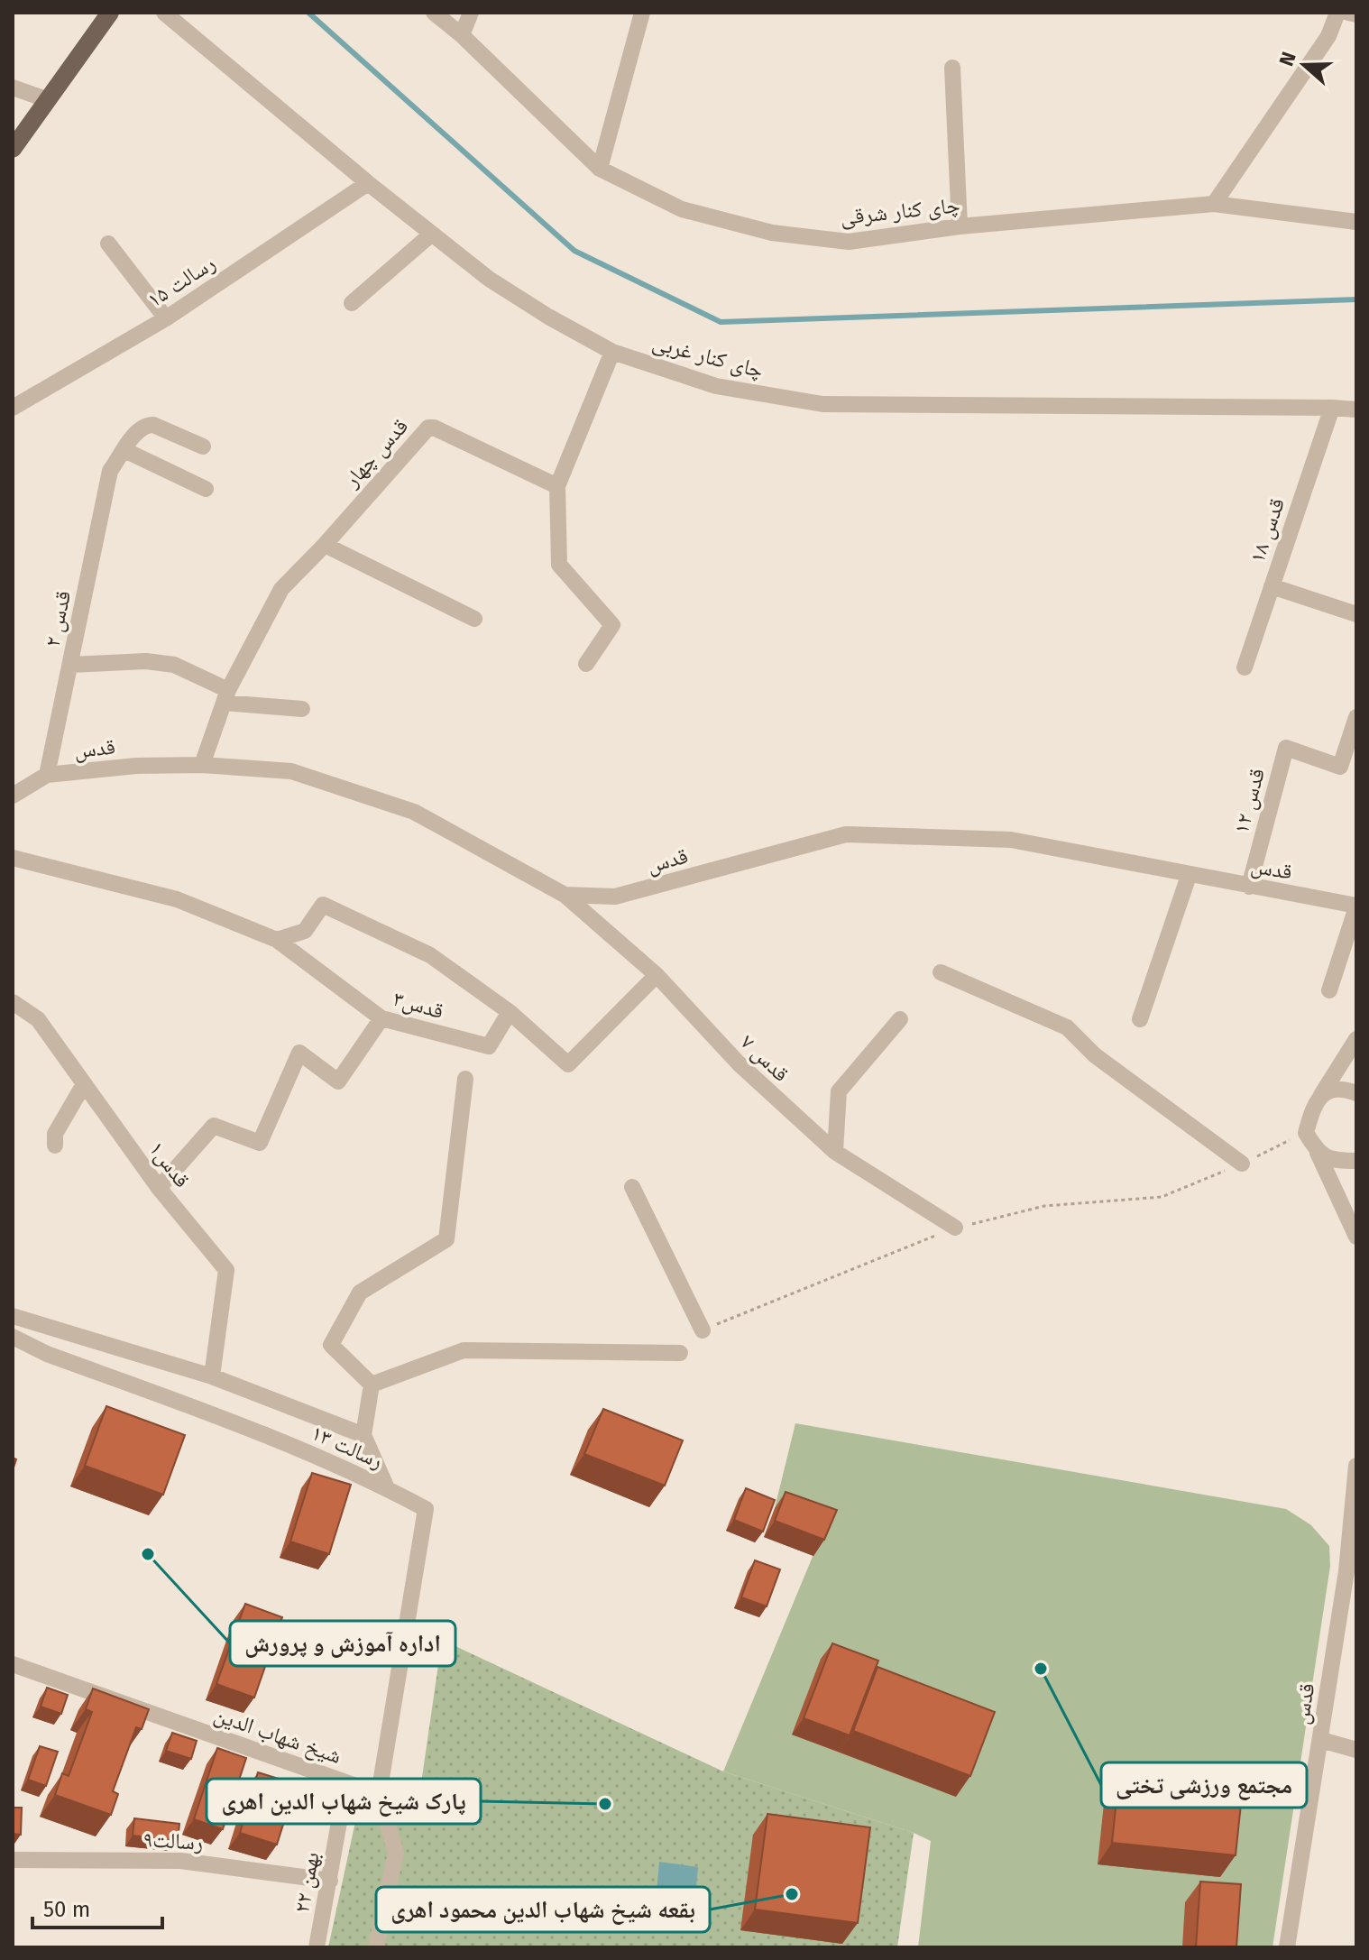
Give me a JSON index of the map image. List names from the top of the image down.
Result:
{
  "streets": {
    "street": [
      "چای کنار شرقی",
      "رسالت ۱۵",
      "چای کنار غربی",
      "قدس چهار",
      "قدس ۱۸",
      "قدس ۲",
      "قدس",
      "قدس ۱۲",
      "قدس۳",
      "قدس ۷",
      "قدس۱",
      "رسالت ۱۳",
      "شیخ شهاب الدین",
      "رسالت۹",
      "۲۲ بهمن"
    ]
  },
  "crossings": [
    ["رسالت ۱۵", "چای کنار غربی"],
    ["چای کنار غربی", "قدس ۱۸"],
    ["قدس چهار", "قدس"],
    ["قدس ۲", "قدس"],
    ["قدس", "قدس ۱۲"],
    ["قدس", "قدس ۷"],
    ["قدس۳", "قدس ۷"],
    ["قدس۱", "رسالت ۱۳"],
    ["شیخ شهاب الدین", "۲۲ بهمن"],
    ["رسالت۹", "۲۲ بهمن"]
  ],
  "places": [
    "اداره آموزش و پرورش",
    "مجتمع ورزشی تختی",
    "پارک شیخ شهاب الدین اهری",
    "بقعه شیخ شهاب الدین محمود اهرى"
  ],
  "scale_bar": "50 m",
  "north": "left"
}
